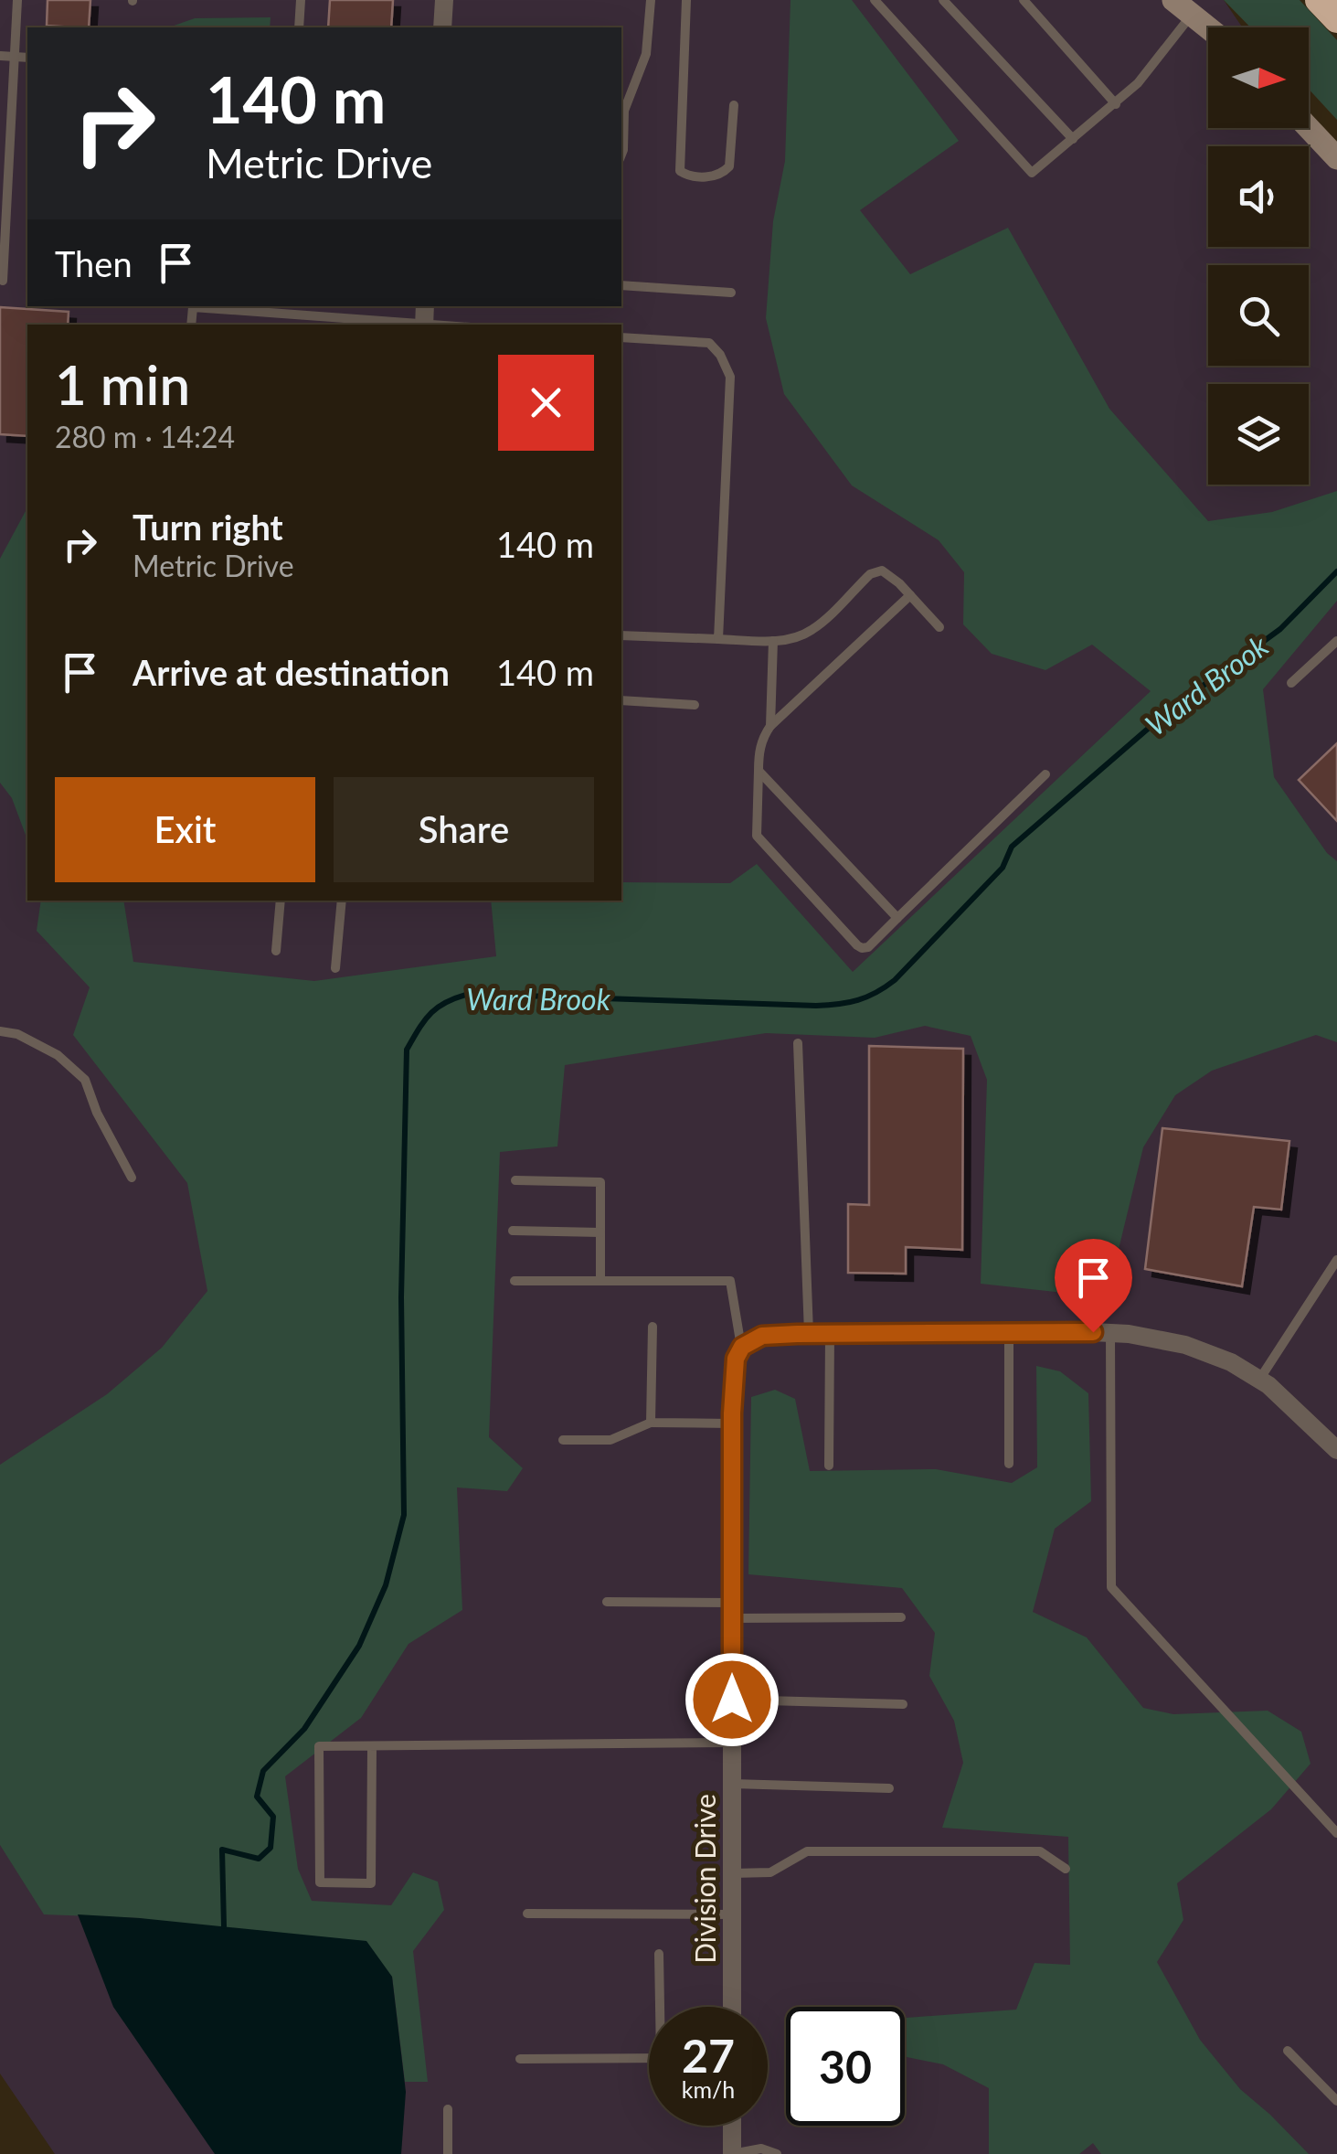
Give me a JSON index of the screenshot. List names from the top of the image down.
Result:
{
  "streets": {
    "street": ["Division Drive"]
  },
  "water": ["Ward Brook"],
  "north": "right",
  "page": {
    "turn": ["140 m", "Metric Drive"],
    "then": "Then",
    "heading": ["1 min", "280 m · 14:24"],
    "list": [
      {
        "name": "Turn right",
        "note": "Metric Drive",
        "value": "140 m"
      },
      {
        "name": "Arrive at destination",
        "value": "140 m"
      }
    ],
    "buttons": ["Exit", "Share"],
    "speed": "27 km/h",
    "limit": "30"
  }
}
